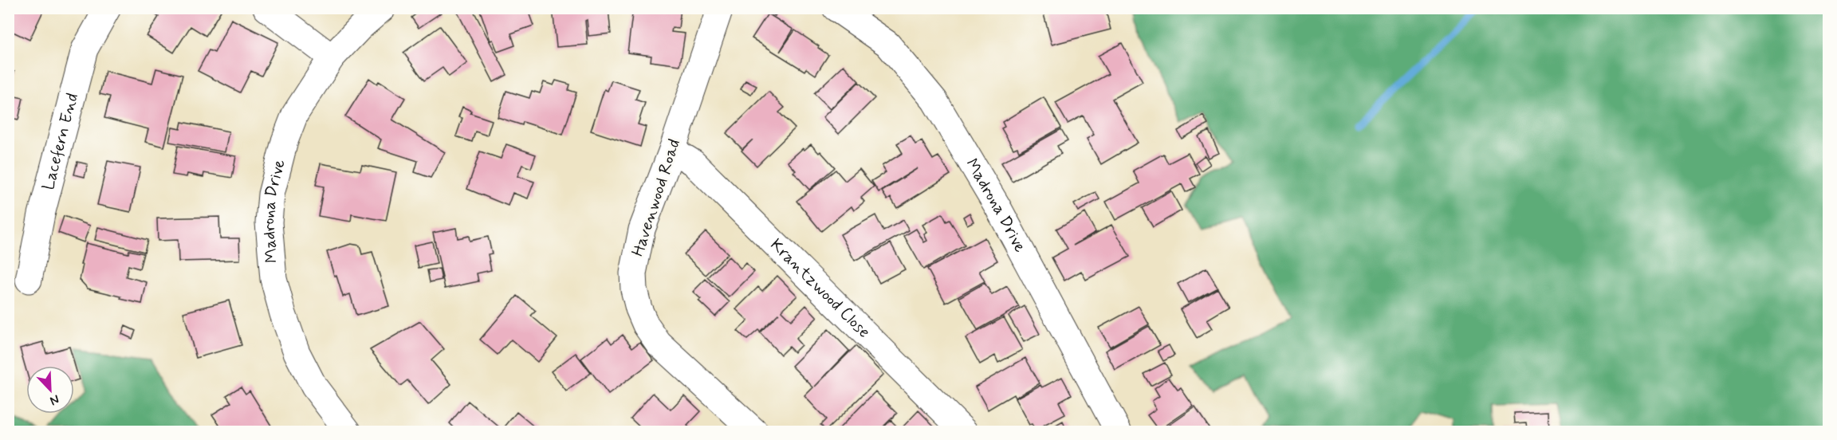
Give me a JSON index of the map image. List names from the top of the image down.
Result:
{
  "streets": {
    "street": [
      "Lacefern End",
      "Havenwood Road",
      "Madrona Drive",
      "Krantzwood Close"
    ]
  },
  "crossings": [
    ["Havenwood Road", "Krantzwood Close"]
  ],
  "north": "bottom right"
}
